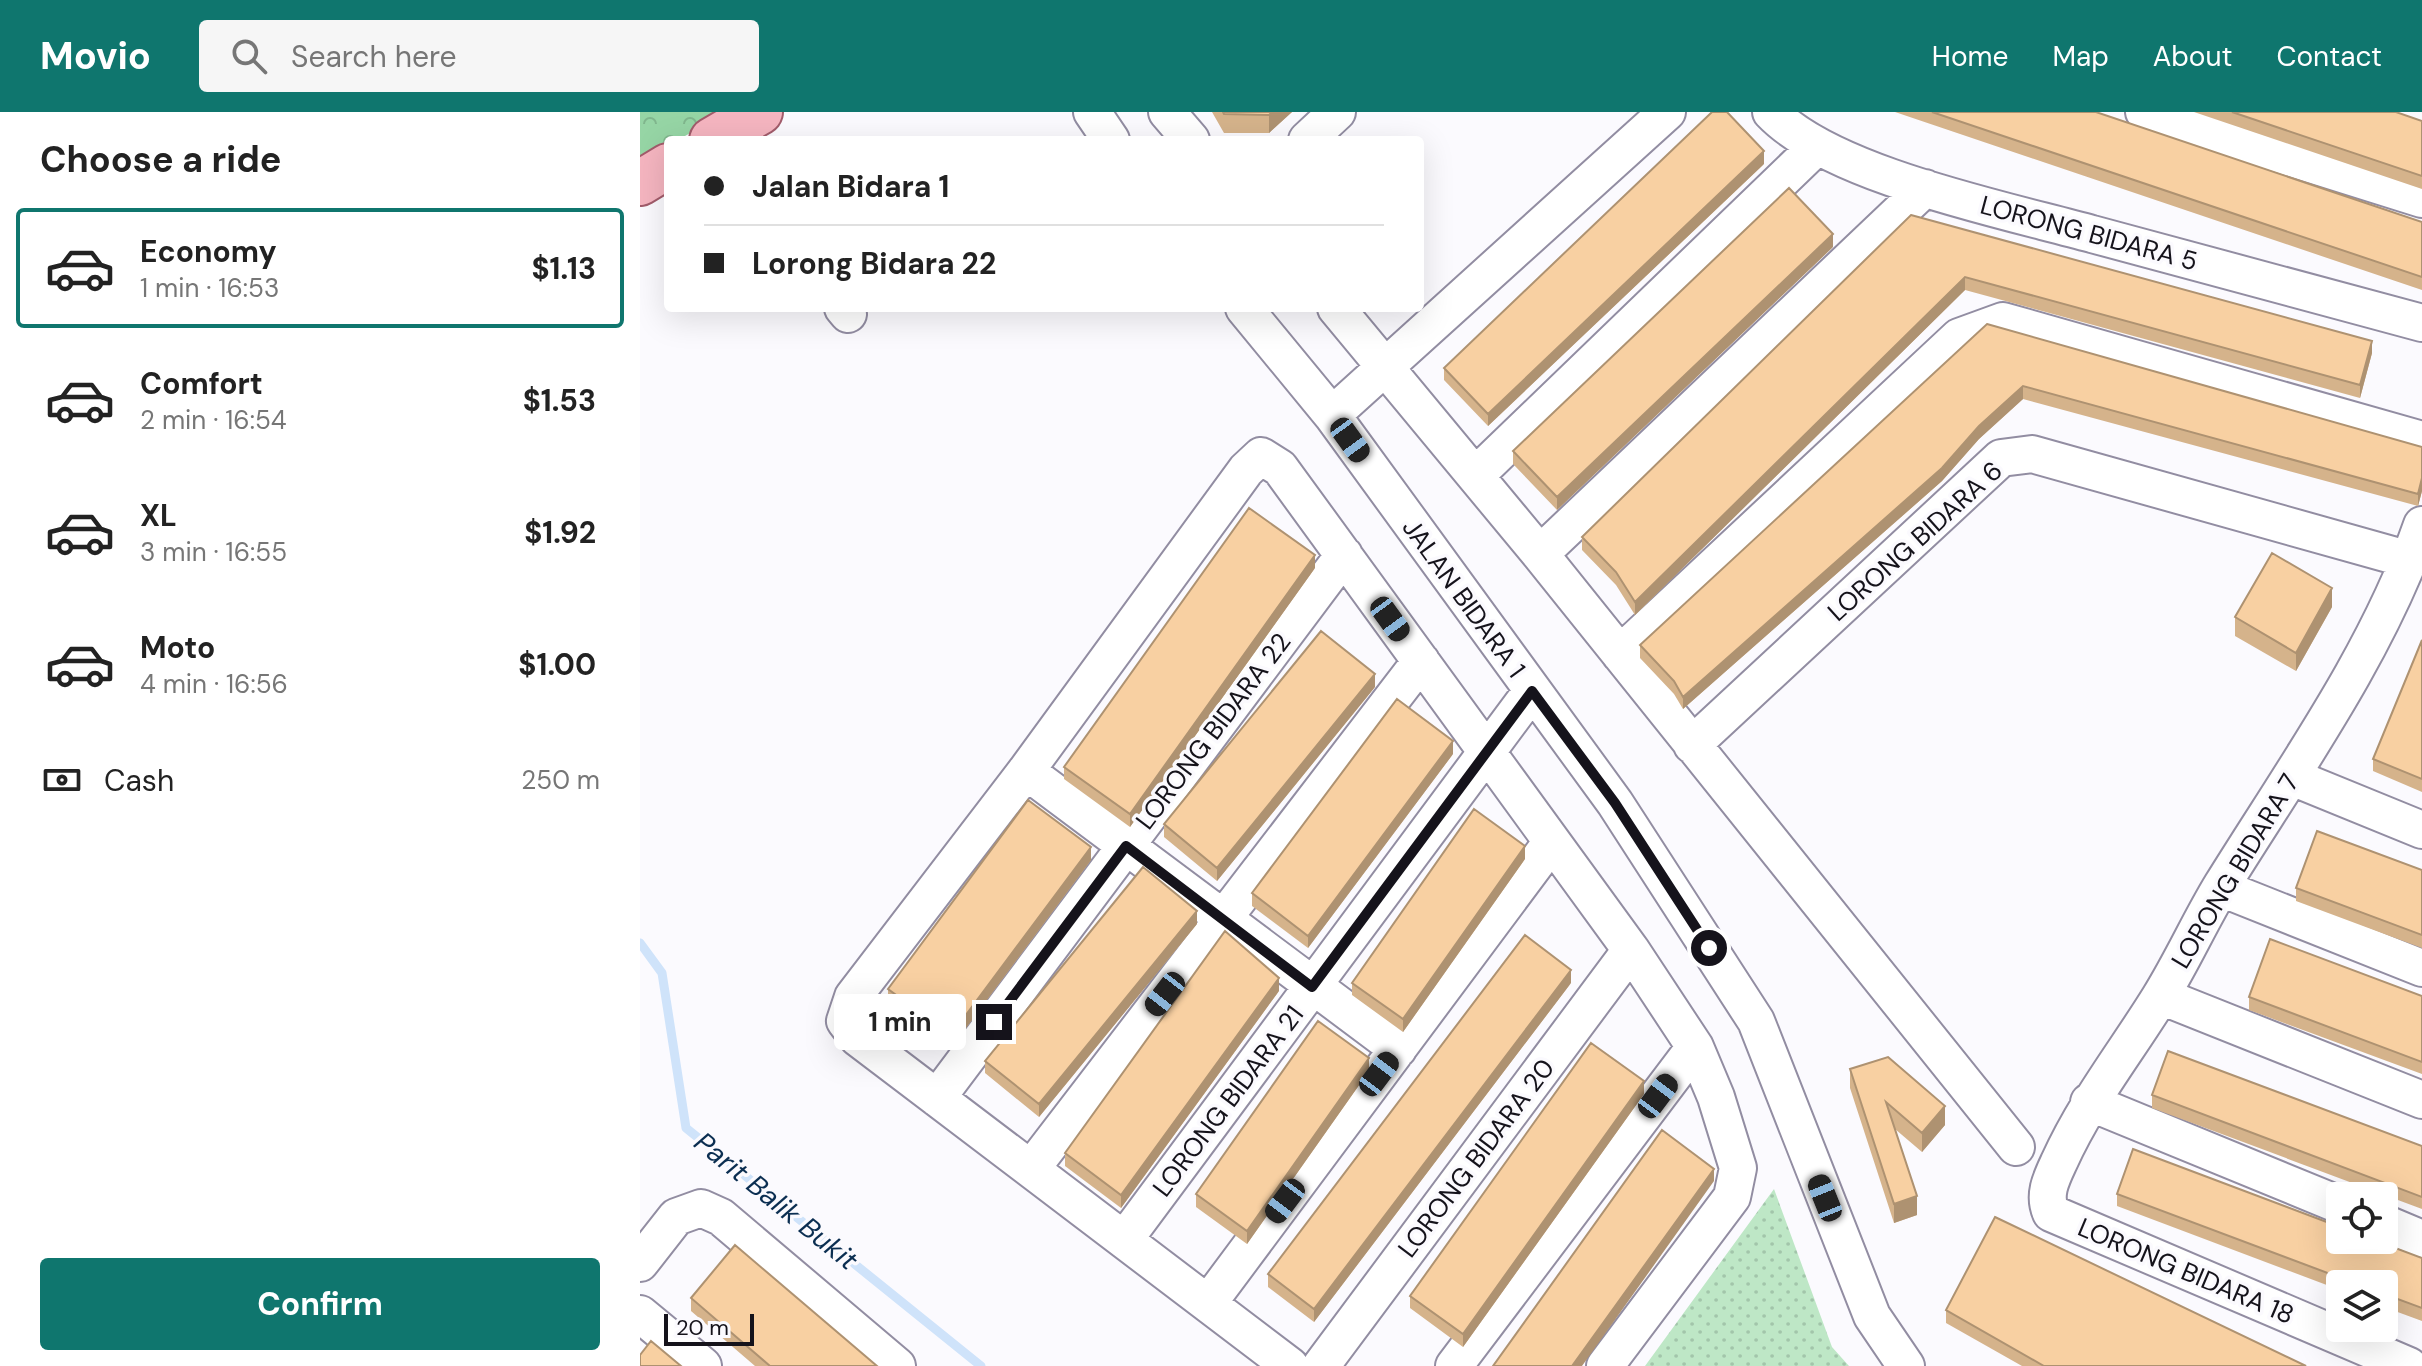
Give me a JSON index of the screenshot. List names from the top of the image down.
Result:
{
  "streets": {
    "street": [
      "LORONG BIDARA 5",
      "LORONG BIDARA 6",
      "JALAN BIDARA 1",
      "LORONG BIDARA 22",
      "LORONG BIDARA 7",
      "LORONG BIDARA 21",
      "LORONG BIDARA 20",
      "LORONG BIDARA 18"
    ]
  },
  "crossings": [
    ["LORONG BIDARA 6", "LORONG BIDARA 7"],
    ["JALAN BIDARA 1", "LORONG BIDARA 21"],
    ["LORONG BIDARA 7", "LORONG BIDARA 18"]
  ],
  "water": ["Parit Balik Bukit"],
  "scale_bar": "20 m",
  "page": {
    "header": "Movio",
    "search": "Search here",
    "nav": [
      "Home",
      "Map",
      "About",
      "Contact"
    ],
    "heading": "Choose a ride",
    "banner": ["Jalan Bidara 1", "Lorong Bidara 22"],
    "list": [
      {
        "name": "Economy",
        "note": "1 min · 16:53",
        "value": "$1.13"
      },
      {
        "name": "Comfort",
        "note": "2 min · 16:54",
        "value": "$1.53"
      },
      {
        "name": "XL",
        "note": "3 min · 16:55",
        "value": "$1.92"
      },
      {
        "name": "Moto",
        "note": "4 min · 16:56",
        "value": "$1.00"
      }
    ],
    "pay": ["Cash", "250 m"],
    "bubble": "1 min",
    "buttons": "Confirm",
    "scale": "20 m"
  }
}
